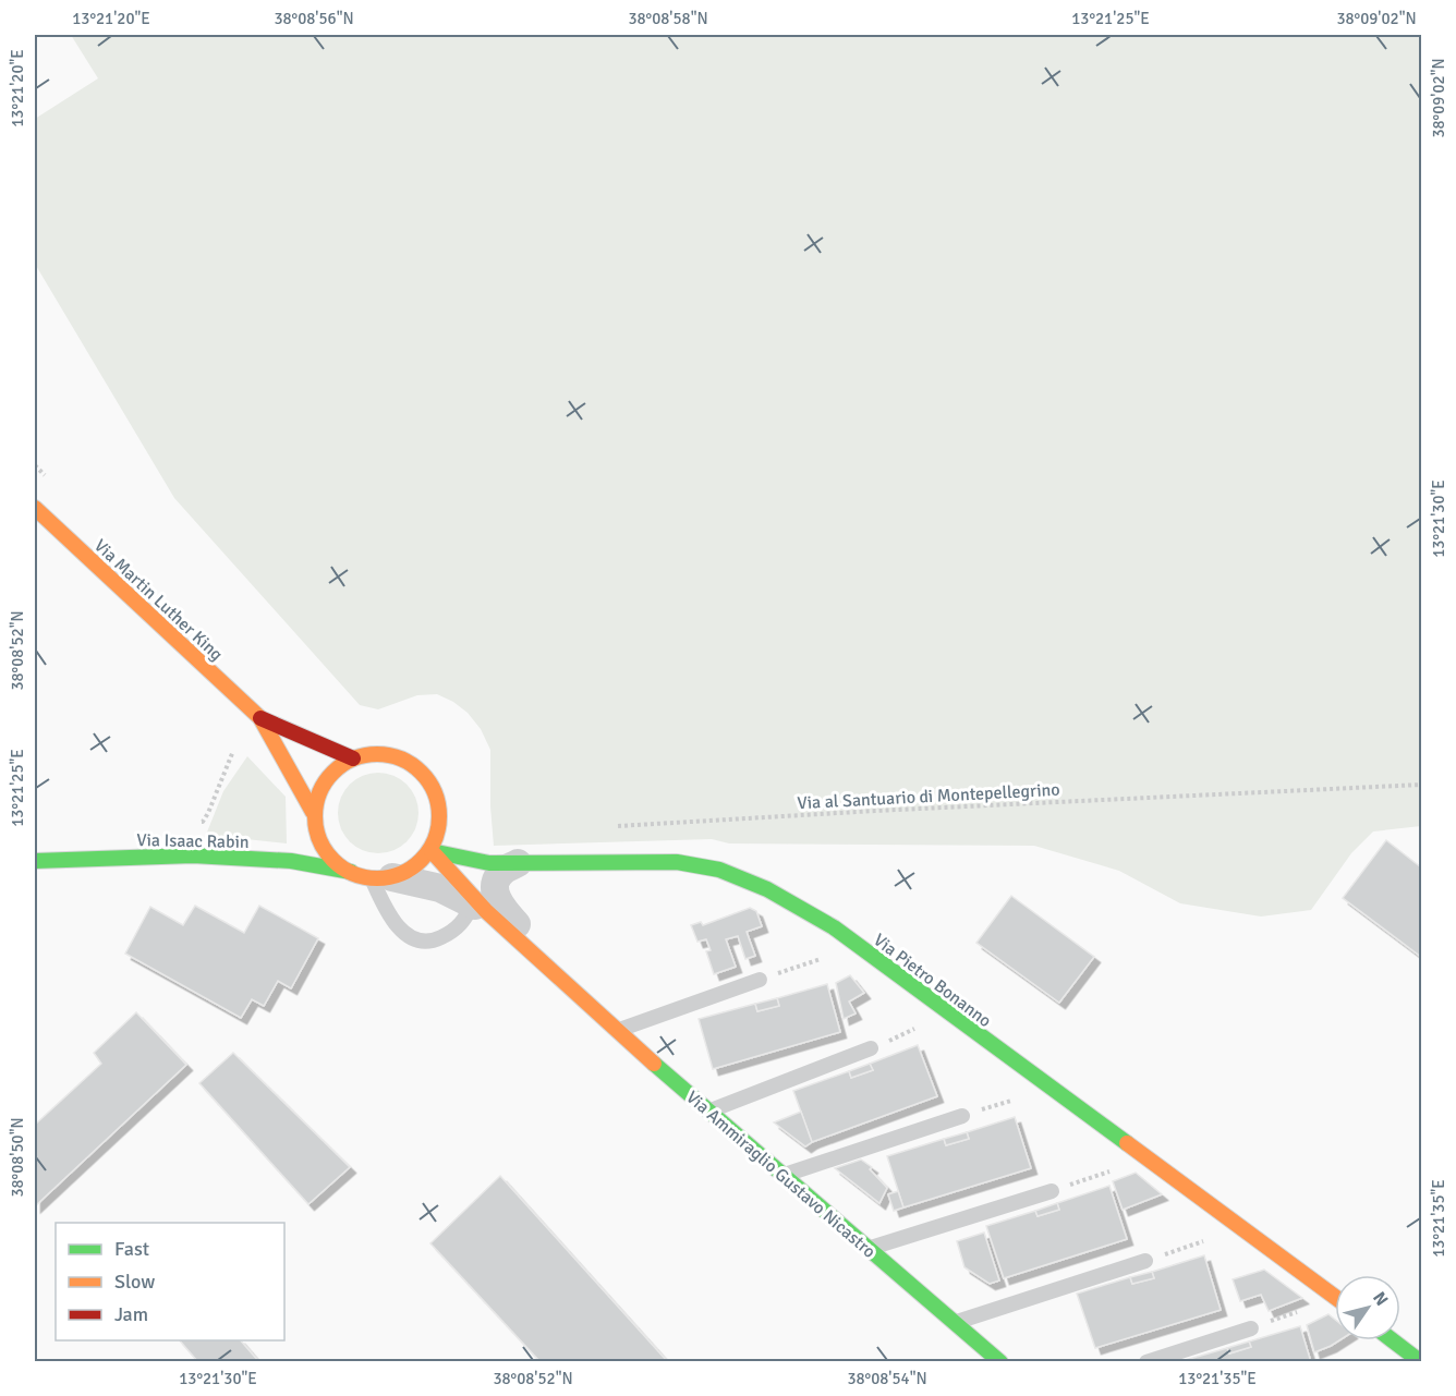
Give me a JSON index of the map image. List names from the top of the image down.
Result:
{
  "streets": {
    "street": [
      "Via Martin Luther King",
      "Via Isaac Rabin",
      "Via Pietro Bonanno",
      "Via Ammiraglio Gustavo Nicastro"
    ],
    "path": ["Via al Santuario di Montepellegrino"]
  },
  "crossings": [
    ["Via Martin Luther King", "Via Isaac Rabin"],
    ["Via Martin Luther King", "Via Pietro Bonanno"],
    ["Via Martin Luther King", "Via Ammiraglio Gustavo Nicastro"],
    ["Via Isaac Rabin", "Via Pietro Bonanno"],
    ["Via Isaac Rabin", "Via Ammiraglio Gustavo Nicastro"],
    ["Via Pietro Bonanno", "Via Ammiraglio Gustavo Nicastro"]
  ],
  "legend": ["Fast", "Slow", "Jam"],
  "north": "top right",
  "coordinates": [
    "13°21'20\"E",
    "38°08'56\"N",
    "38°08'58\"N",
    "13°21'25\"E",
    "38°09'02\"N",
    "13°21'30\"E",
    "38°08'52\"N",
    "38°08'50\"N",
    "13°21'35\"E",
    "38°08'54\"N"
  ]
}
